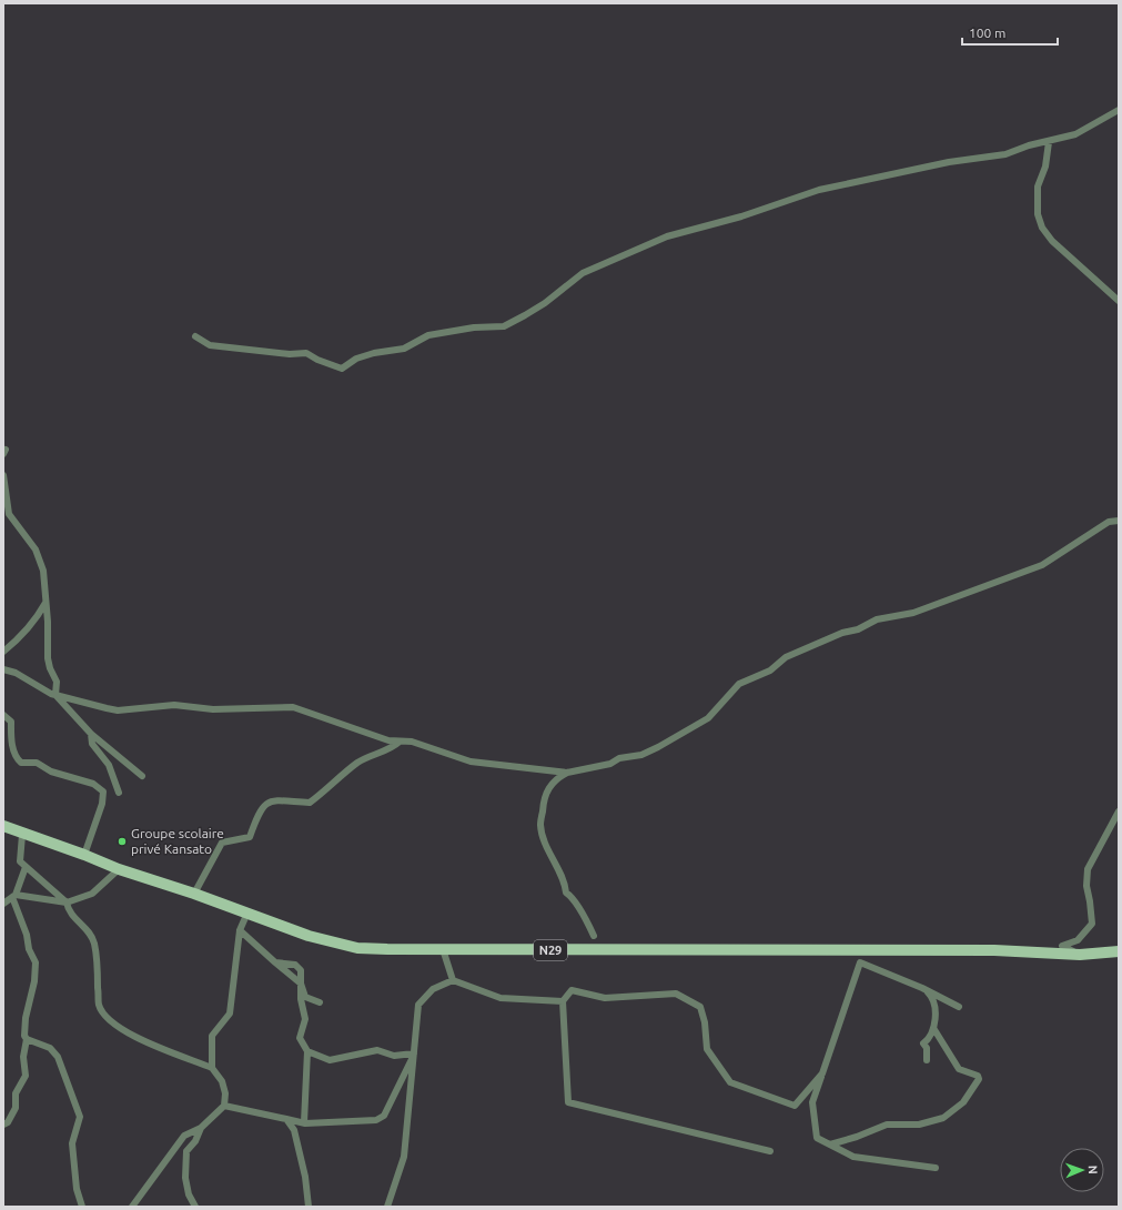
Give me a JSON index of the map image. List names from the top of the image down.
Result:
{
  "streets": {
    "main road": ["N29"]
  },
  "places": ["Groupe scolaire privé Kansato"],
  "scale_bar": "100 m",
  "north": "right"
}
